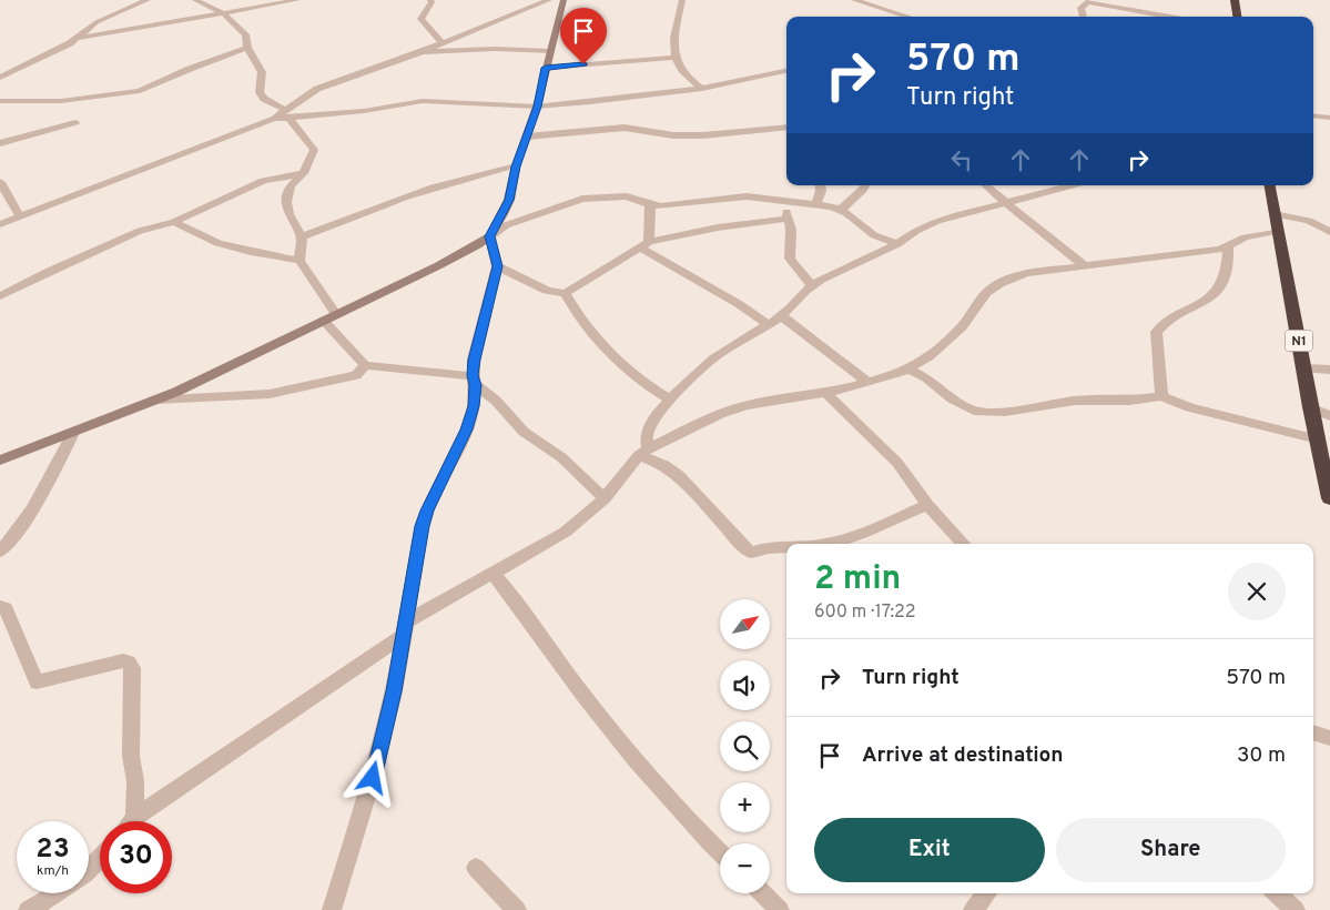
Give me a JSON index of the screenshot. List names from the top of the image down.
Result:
{
  "streets": {
    "highway": ["N1"]
  },
  "north": "top right",
  "page": {
    "turn": ["570 m", "Turn right"],
    "heading": ["2 min", "600 m · 17:22"],
    "map_buttons": ["+", "−"],
    "list": [
      {
        "name": "Turn right",
        "value": "570 m"
      },
      {
        "name": "Arrive at destination",
        "value": "30 m"
      }
    ],
    "buttons": ["Exit", "Share"],
    "speed": "23 km/h",
    "limit": "30"
  }
}
